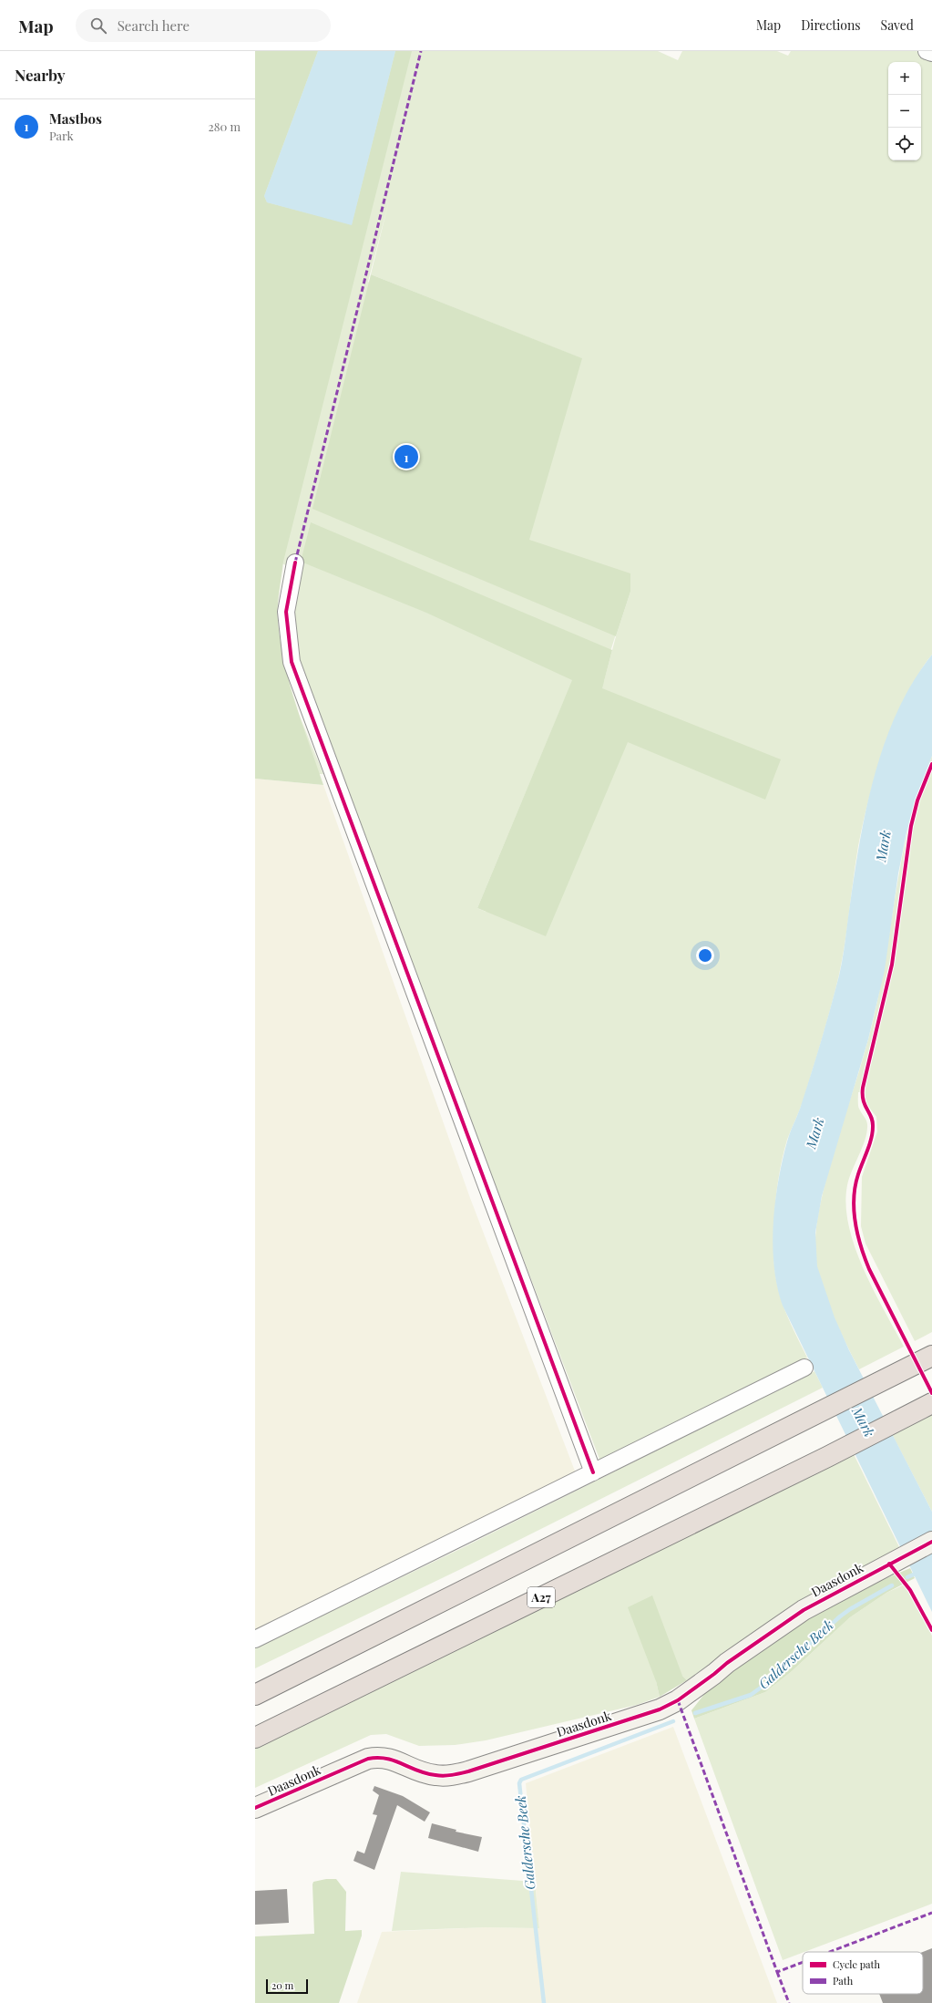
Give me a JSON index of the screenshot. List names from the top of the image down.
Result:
{
  "streets": {
    "highway": ["A27"],
    "street": ["Daasdonk"]
  },
  "water": ["Mark", "Galdersche Beek"],
  "legend": ["Cycle path", "Path"],
  "scale_bar": "20 m",
  "page": {
    "header": "Map",
    "search": "Search here",
    "nav": ["Map", "Directions", "Saved"],
    "heading": "Nearby",
    "map_buttons": ["+", "−"],
    "list": [
      {
        "mark": "1",
        "name": "Mastbos",
        "note": "Park",
        "value": "280 m"
      }
    ],
    "pins": "1",
    "scale": "20 m"
  }
}
